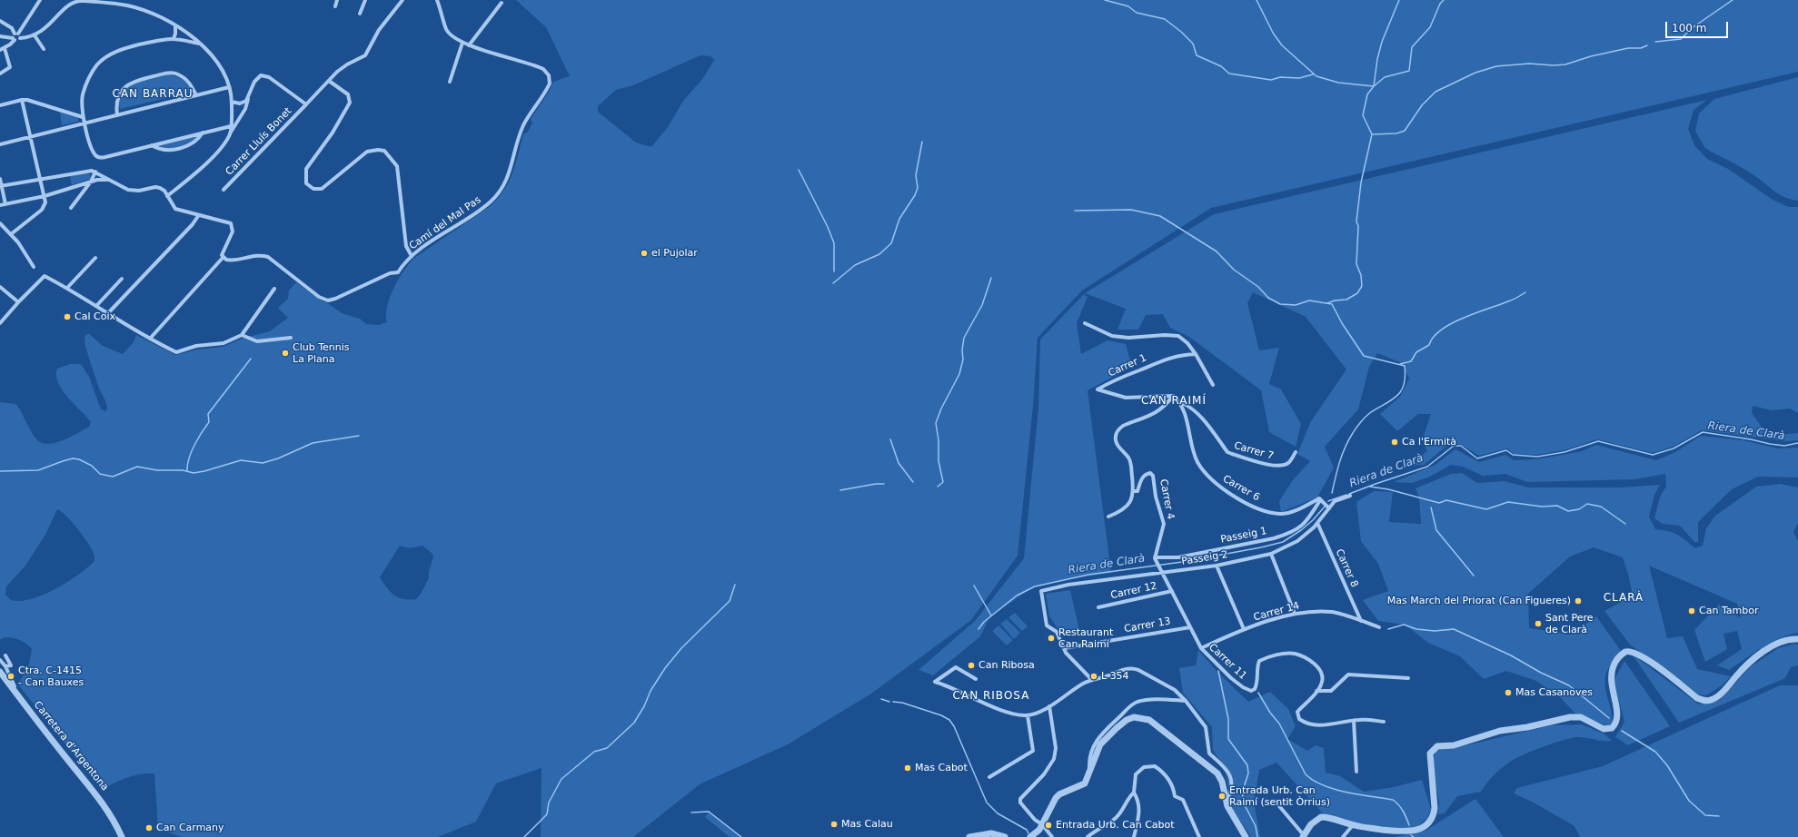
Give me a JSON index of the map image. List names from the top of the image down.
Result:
{
  "streets": {
    "street": [
      "Carrer Lluís Bonet",
      "Camí del Mal Pas",
      "Carrer 1",
      "Carrer 7",
      "Carrer 6",
      "Carrer 4",
      "Passeig 1",
      "Passeig 2",
      "Carrer 8",
      "Carrer 12",
      "Carrer 14",
      "Carrer 13",
      "Carrer 11",
      "Carretera d'Argentona"
    ]
  },
  "crossings": [
    ["Carrer 7", "Carrer 6"],
    ["Carrer 6", "Passeig 1"],
    ["Carrer 4", "Passeig 1"],
    ["Carrer 4", "Carrer 11"],
    ["Passeig 1", "Carrer 11"],
    ["Passeig 2", "Carrer 8"],
    ["Passeig 2", "Carrer 13"],
    ["Passeig 2", "Carrer 11"],
    ["Carrer 8", "Carrer 14"],
    ["Carrer 12", "Carrer 11"],
    ["Carrer 14", "Carrer 11"],
    ["Carrer 13", "Carrer 11"]
  ],
  "districts": [
    "CAN BARRAU",
    "CAN RAIMÍ",
    "CLARÀ",
    "CAN RIBOSA"
  ],
  "water": ["Riera de Clarà"],
  "places": [
    "el Pujolar",
    "Cal Coix",
    "Club Tennis La Plana",
    "Ca l'Ermità",
    "Mas March del Priorat (Can Figueres)",
    "Can Tambor",
    "Sant Pere de Clarà",
    "Restaurant Can Raimí",
    "Can Ribosa",
    "Ctra. C-1415 - Can Bauxes",
    "L 354",
    "Mas Casanoves",
    "Mas Cabot",
    "Entrada Urb. Can Raimí (sentit Òrrius)",
    "Mas Calau",
    "Entrada Urb. Can Cabot",
    "Can Carmany"
  ],
  "scale_bar": "100 m"
}
